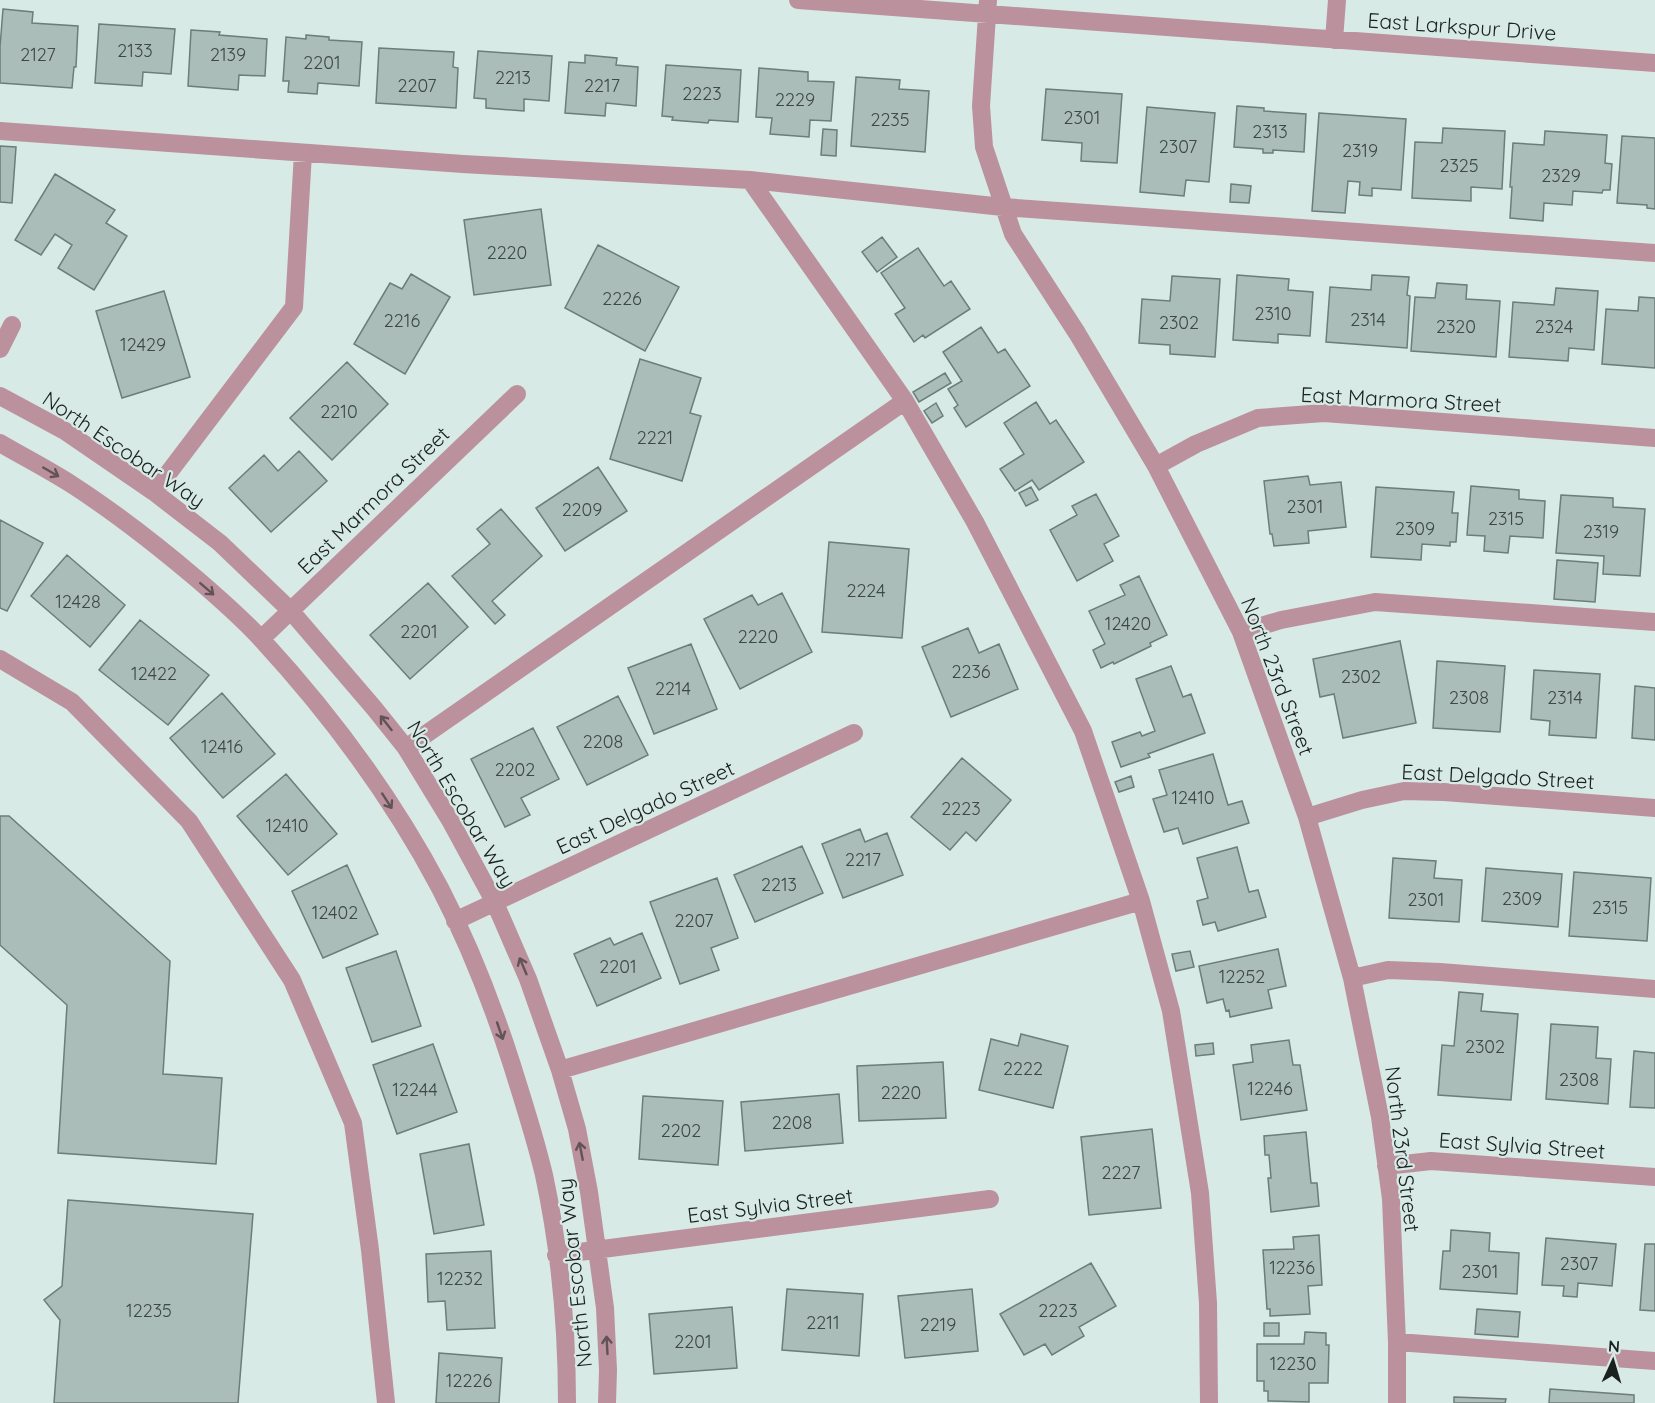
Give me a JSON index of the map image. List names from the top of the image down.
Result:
{
  "streets": {
    "street": [
      "East Larkspur Drive",
      "East Marmora Street",
      "North Escobar Way",
      "North 23rd Street",
      "East Delgado Street",
      "East Sylvia Street"
    ]
  },
  "crossings": [
    ["East Larkspur Drive", "North 23rd Street"],
    ["East Marmora Street", "North Escobar Way"],
    ["East Marmora Street", "North 23rd Street"],
    ["North Escobar Way", "East Delgado Street"],
    ["North Escobar Way", "East Sylvia Street"],
    ["North 23rd Street", "East Delgado Street"],
    ["North 23rd Street", "East Sylvia Street"]
  ],
  "house_numbers": [
    "2133",
    "2127",
    "2139",
    "2201",
    "2213",
    "2207",
    "2217",
    "2223",
    "2229",
    "2301",
    "2235",
    "2313",
    "2307",
    "2319",
    "2325",
    "2329",
    "2220",
    "2226",
    "2310",
    "2314",
    "2216",
    "2302",
    "2320",
    "2324",
    "12429",
    "2210",
    "2221",
    "2301",
    "2209",
    "2315",
    "2309",
    "2319",
    "2224",
    "12428",
    "12420",
    "2201",
    "2220",
    "2236",
    "12422",
    "2302",
    "2214",
    "2308",
    "2314",
    "2208",
    "12416",
    "2202",
    "12410",
    "2223",
    "12410",
    "2217",
    "2213",
    "2309",
    "2301",
    "2315",
    "12402",
    "2207",
    "2201",
    "12252",
    "2302",
    "2222",
    "2308",
    "12246",
    "12244",
    "2220",
    "2208",
    "2202",
    "2227",
    "2307",
    "12236",
    "2301",
    "12232",
    "12235",
    "2223",
    "2211",
    "2219",
    "2201",
    "12230",
    "12226"
  ],
  "north": "top"
}
